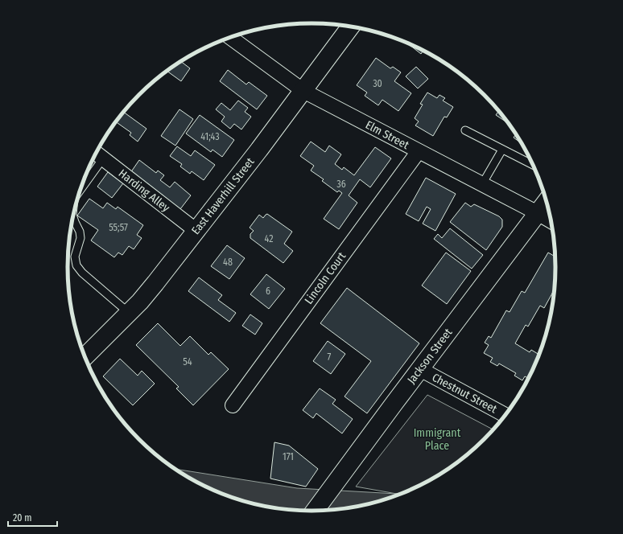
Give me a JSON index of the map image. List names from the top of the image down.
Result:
{
  "streets": {
    "main road": ["East Haverhill Street", "Jackson Street"],
    "street": [
      "Elm Street",
      "Harding Alley",
      "Lincoln Court",
      "Chestnut Street"
    ]
  },
  "crossings": [
    ["Elm Street", "East Haverhill Street"],
    ["Elm Street", "Lincoln Court"],
    ["Elm Street", "Jackson Street"],
    ["Harding Alley", "East Haverhill Street"],
    ["Jackson Street", "Chestnut Street"]
  ],
  "parks": ["Immigrant Place"],
  "house_numbers": [
    "30",
    "41;43",
    "36",
    "55;57",
    "42",
    "48",
    "6",
    "7",
    "54",
    "171"
  ],
  "scale_bar": "20 m"
}
